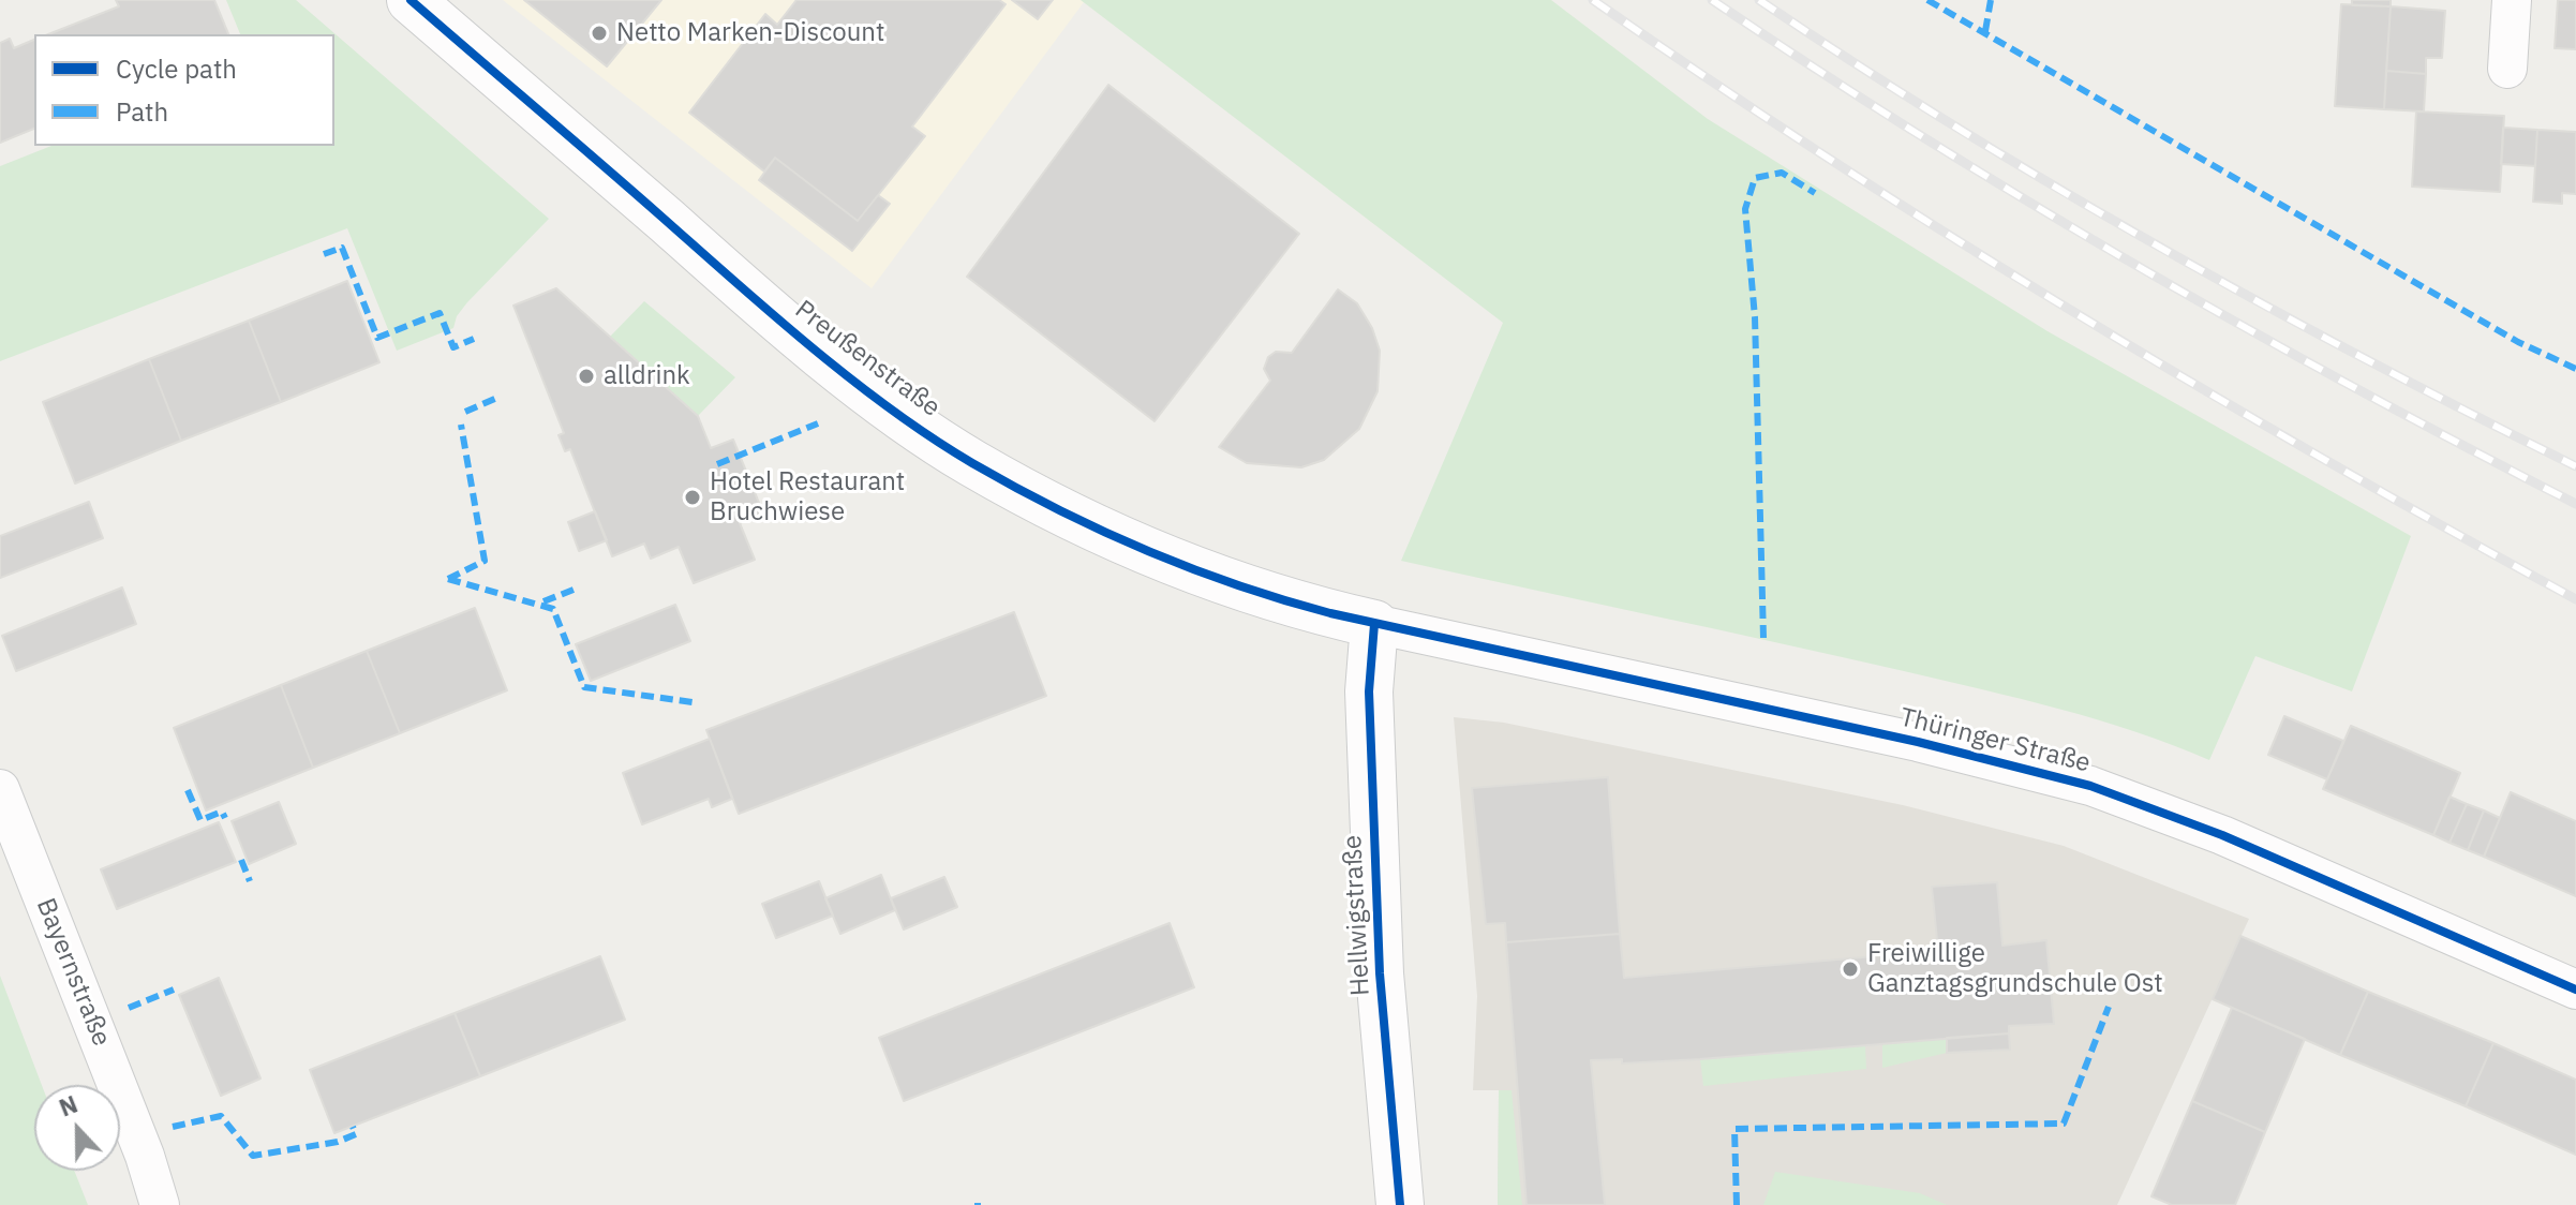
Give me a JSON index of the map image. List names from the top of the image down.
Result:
{
  "streets": {
    "street": [
      "Preußenstraße",
      "Thüringer Straße",
      "Hellwigstraße",
      "Bayernstraße"
    ]
  },
  "crossings": [
    ["Preußenstraße", "Thüringer Straße"],
    ["Preußenstraße", "Hellwigstraße"],
    ["Thüringer Straße", "Hellwigstraße"]
  ],
  "places": [
    "Netto Marken-Discount",
    "alldrink",
    "Hotel Restaurant Bruchwiese",
    "Freiwillige Ganztagsgrundschule Ost"
  ],
  "legend": ["Cycle path", "Path"],
  "north": "top"
}
